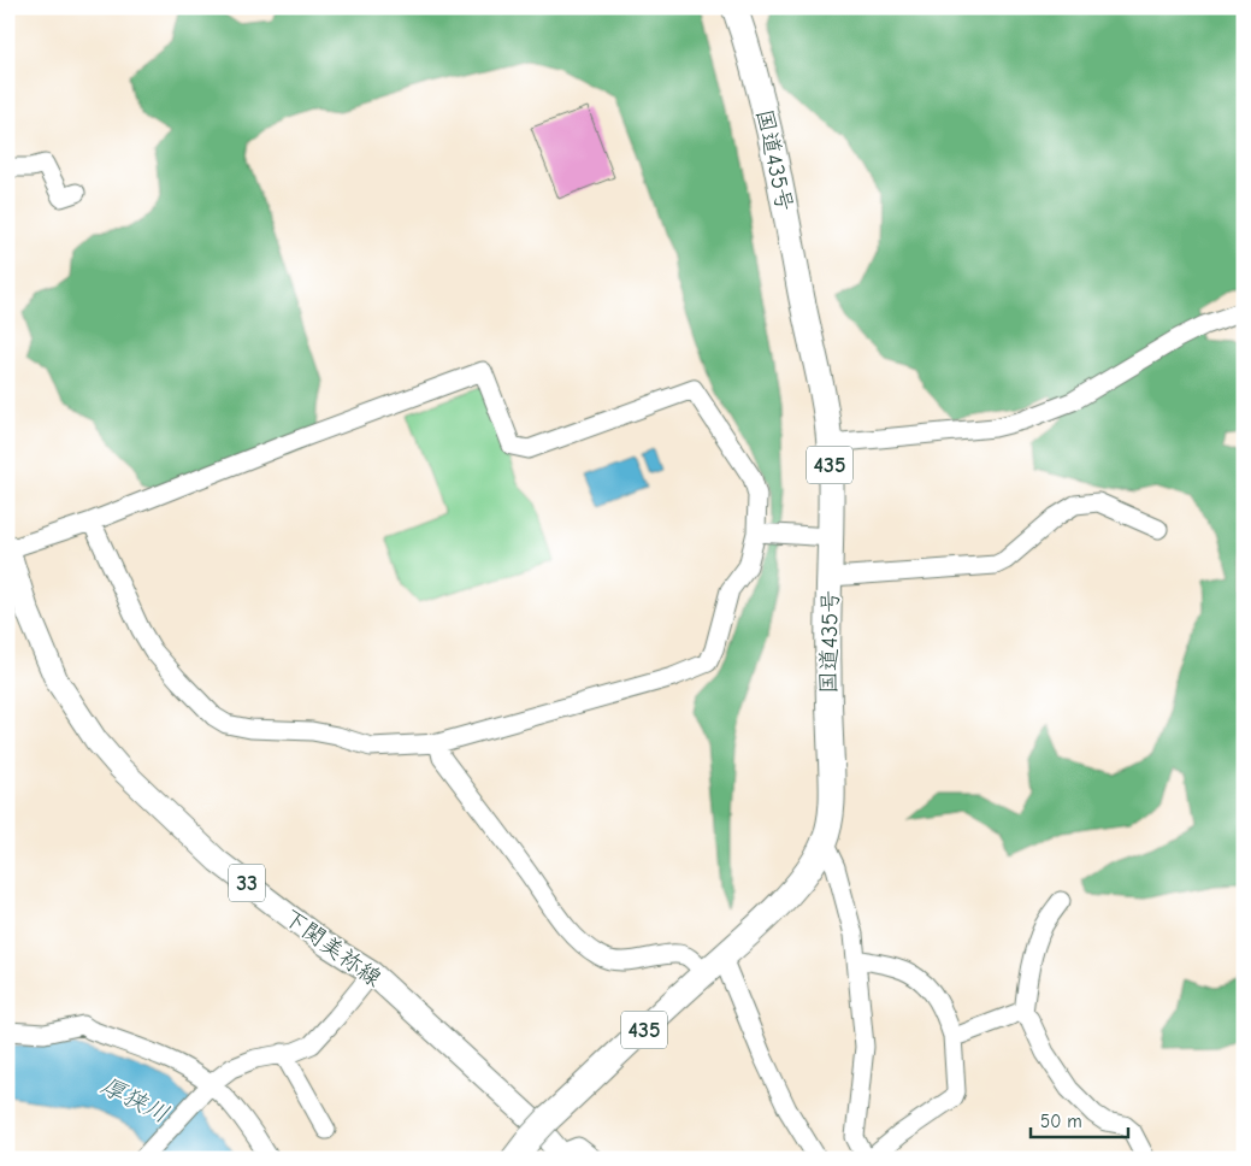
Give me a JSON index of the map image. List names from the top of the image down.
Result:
{
  "streets": {
    "highway": ["国道435号", "435"],
    "main road": ["33", "下関美祢線"]
  },
  "water": ["厚狭川"],
  "scale_bar": "50 m"
}
